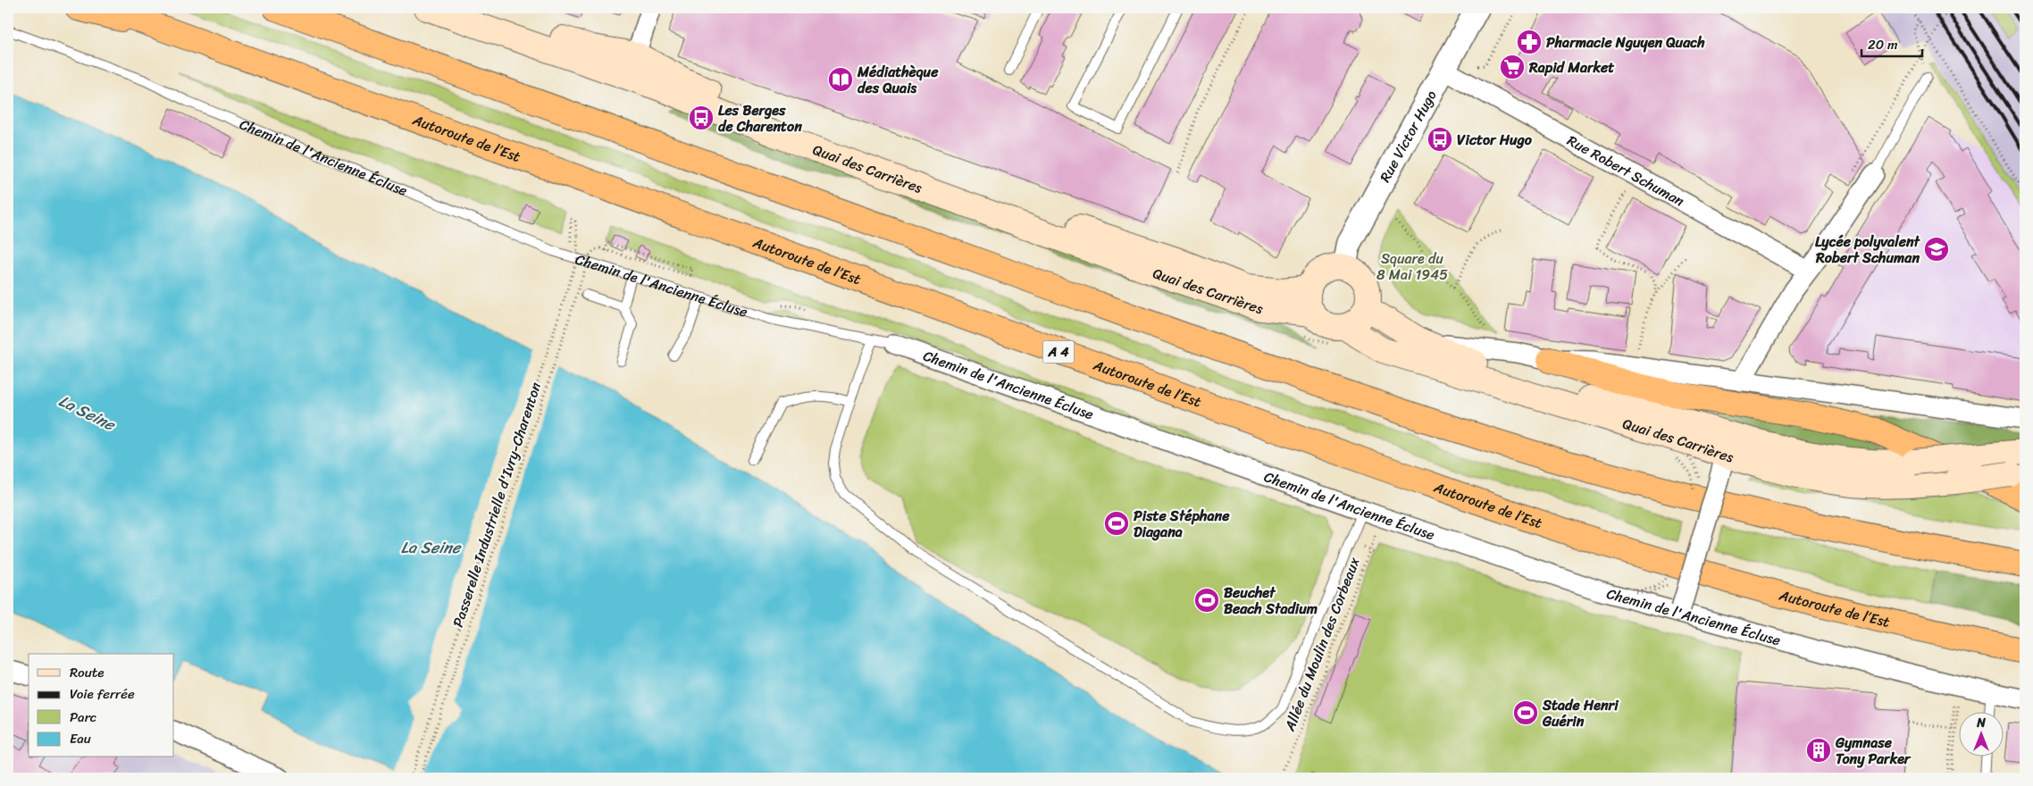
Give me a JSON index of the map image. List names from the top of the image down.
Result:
{
  "streets": {
    "highway": ["Autoroute de l’Est", "A 4"],
    "main road": ["Quai des Carrières"],
    "street": ["Rue Victor Hugo", "Chemin de l'Ancienne Écluse", "Rue Robert Schuman"],
    "path": ["Passerelle Industrielle d'Ivry-Charenton", "Allée du Moulin des Corbeaux"]
  },
  "crossings": [
    ["Rue Victor Hugo", "Quai des Carrières"],
    ["Rue Victor Hugo", "Rue Robert Schuman"],
    ["Chemin de l'Ancienne Écluse", "Allée du Moulin des Corbeaux"]
  ],
  "water": ["La Seine"],
  "parks": ["Square du 8 Mai 1945"],
  "places": {
    "pharmacy": ["Pharmacie Nguyen Quach"],
    "supermarket": ["Rapid Market"],
    "library": ["Médiathèque des Quais"],
    "bus stop": ["Les Berges de Charenton", "Victor Hugo"],
    "school or university": ["Lycée polyvalent Robert Schuman"],
    "sports": ["Piste Stéphane Diagana", "Beuchet Beach Stadium", "Stade Henri Guérin"],
    "building": ["Gymnase Tony Parker"]
  },
  "legend": [
    "Route",
    "Voie ferrée",
    "Parc",
    "Eau"
  ],
  "scale_bar": "20 m",
  "north": "top"
}
